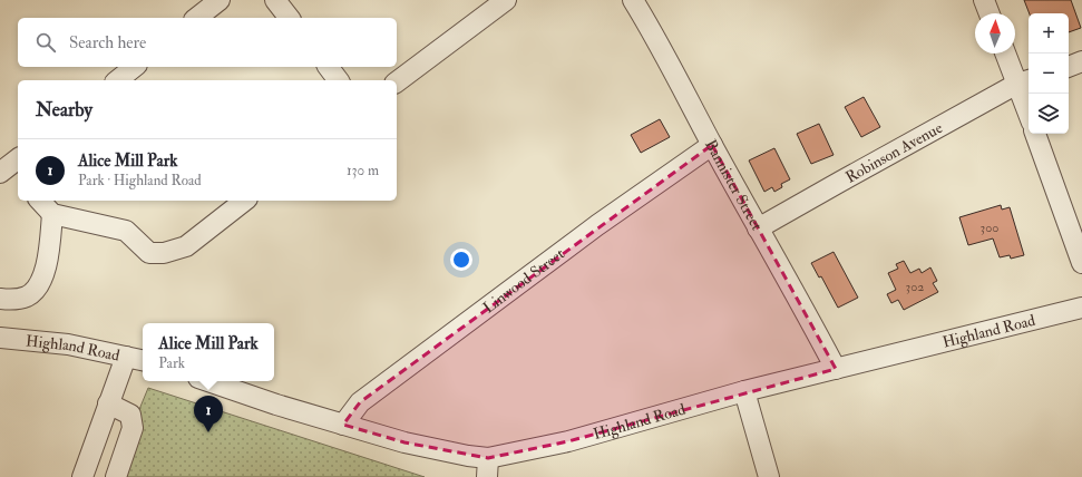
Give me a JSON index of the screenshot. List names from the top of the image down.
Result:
{
  "streets": {
    "street": [
      "Robinson Avenue",
      "Bannister Street",
      "Linwood Street",
      "Highland Road"
    ]
  },
  "crossings": [
    ["Robinson Avenue", "Bannister Street"],
    ["Bannister Street", "Linwood Street"],
    ["Bannister Street", "Highland Road"],
    ["Linwood Street", "Highland Road"]
  ],
  "house_numbers": ["300", "302"],
  "north": "top",
  "page": {
    "map_buttons": ["+", "−"],
    "search": "Search here",
    "heading": "Nearby",
    "list": [
      {
        "mark": "1",
        "name": "Alice Mill Park",
        "note": "Park · Highland Road",
        "value": "130 m"
      }
    ],
    "popup": ["Alice Mill Park", "Park"],
    "pins": "1"
  }
}
